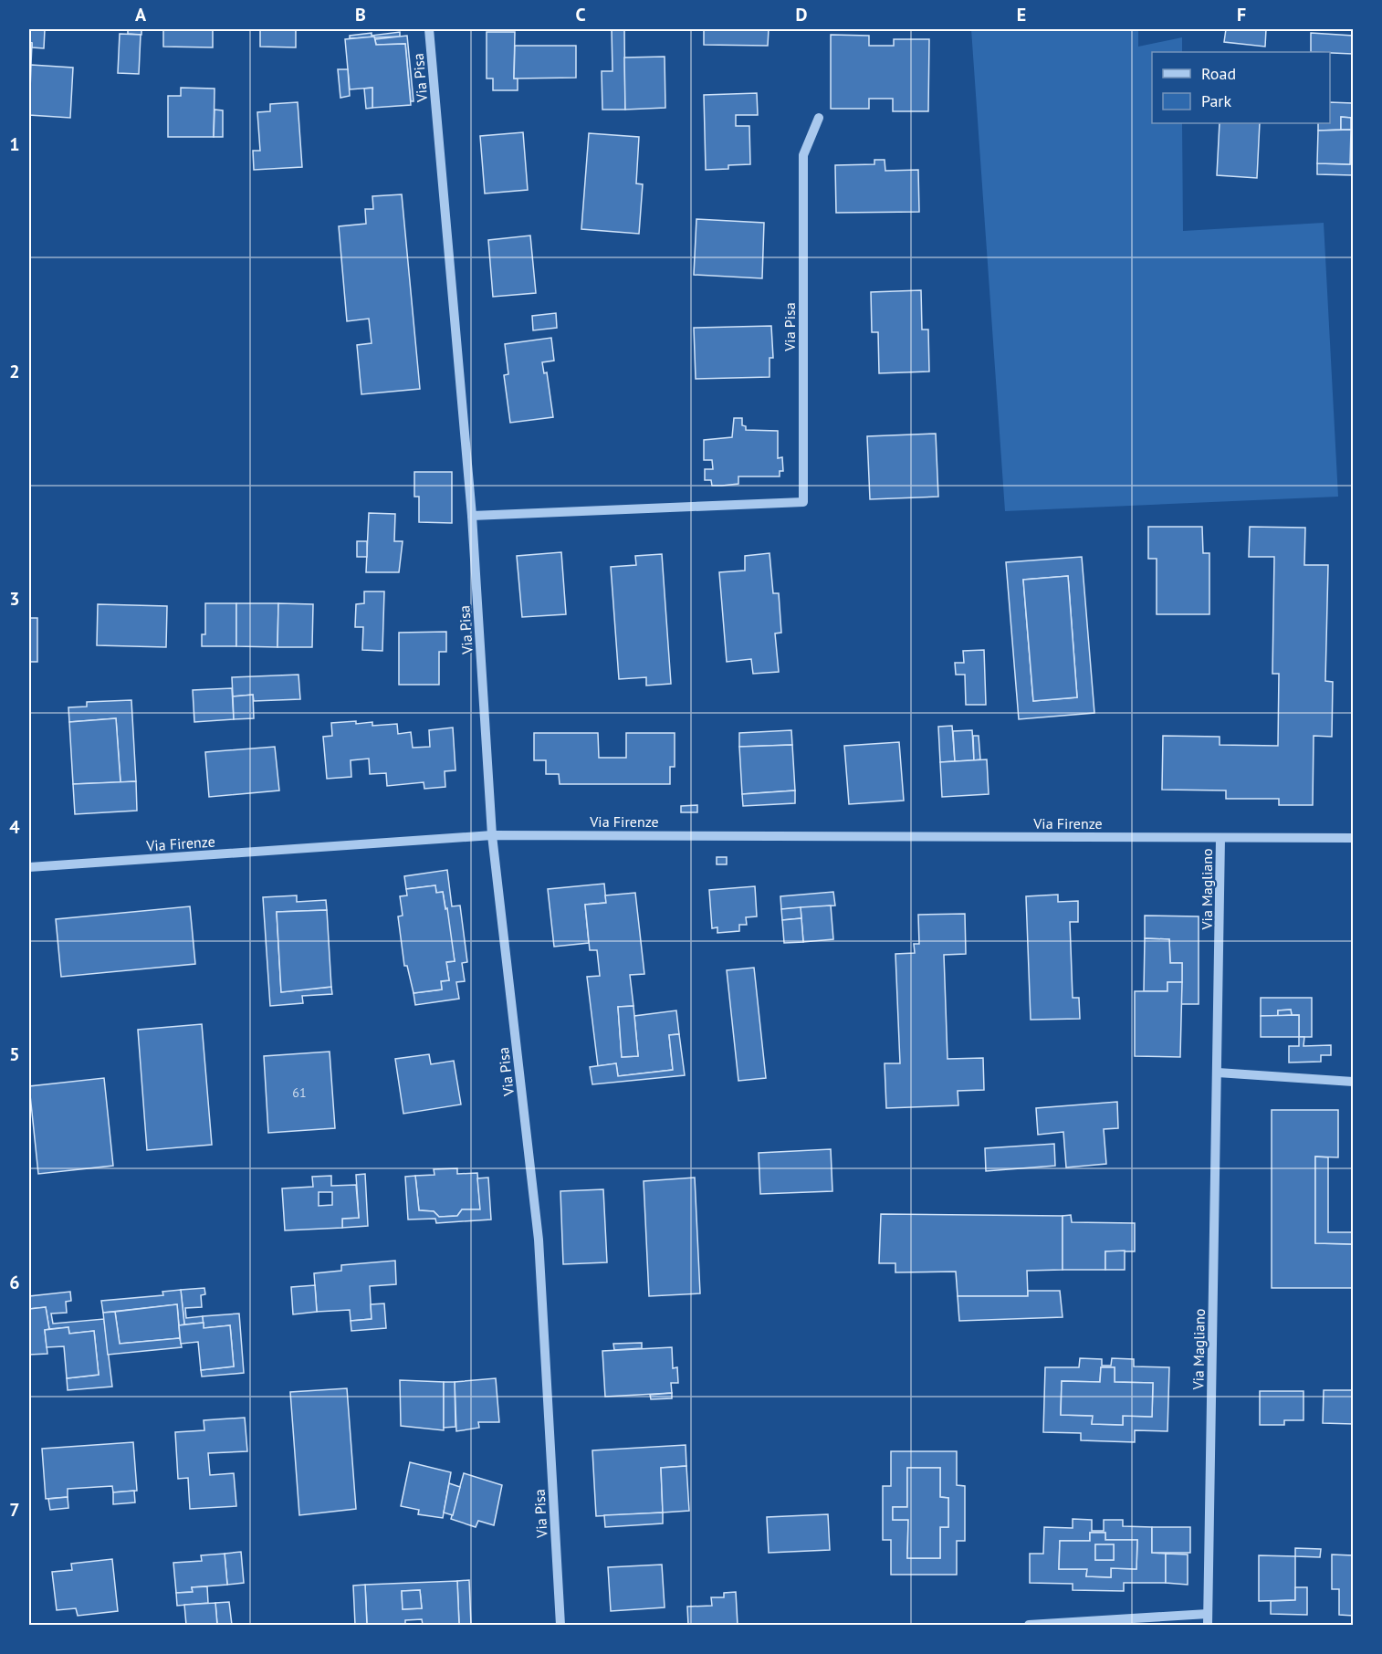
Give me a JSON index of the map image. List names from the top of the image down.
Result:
{
  "streets": {
    "street": ["Via Pisa", "Via Firenze", "Via Magliano"]
  },
  "crossings": [
    ["Via Pisa", "Via Firenze"],
    ["Via Firenze", "Via Magliano"]
  ],
  "house_numbers": ["61"],
  "legend": ["Road", "Park"],
  "grid": {
    "columns": [
      "A",
      "B",
      "C",
      "D",
      "E",
      "F"
    ],
    "rows": [
      "1",
      "2",
      "3",
      "4",
      "5",
      "6",
      "7"
    ]
  }
}
